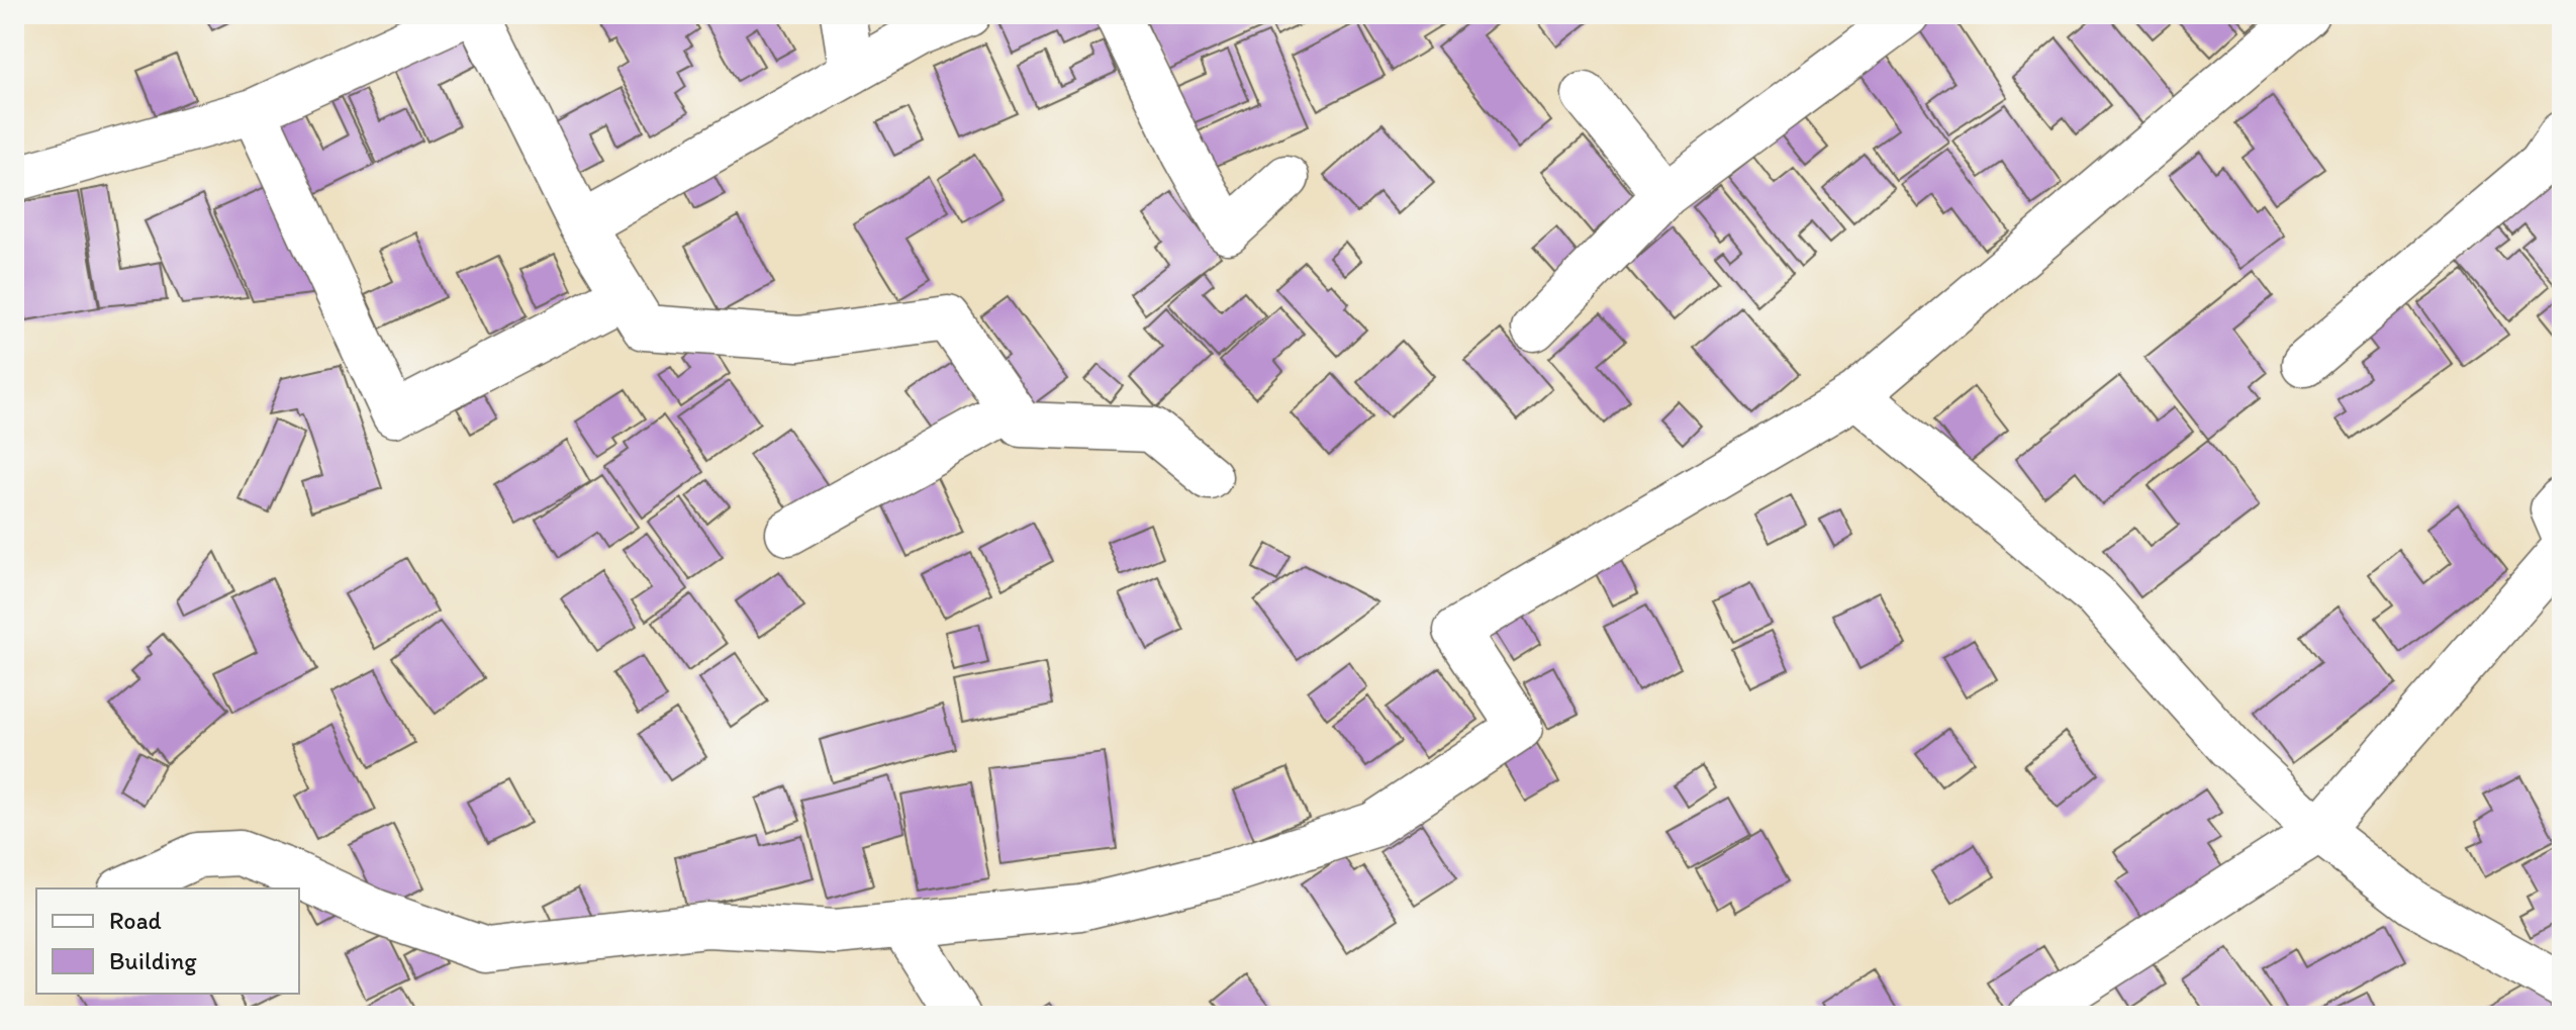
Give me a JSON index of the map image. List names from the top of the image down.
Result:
{
  "legend": ["Road", "Building"]
}
